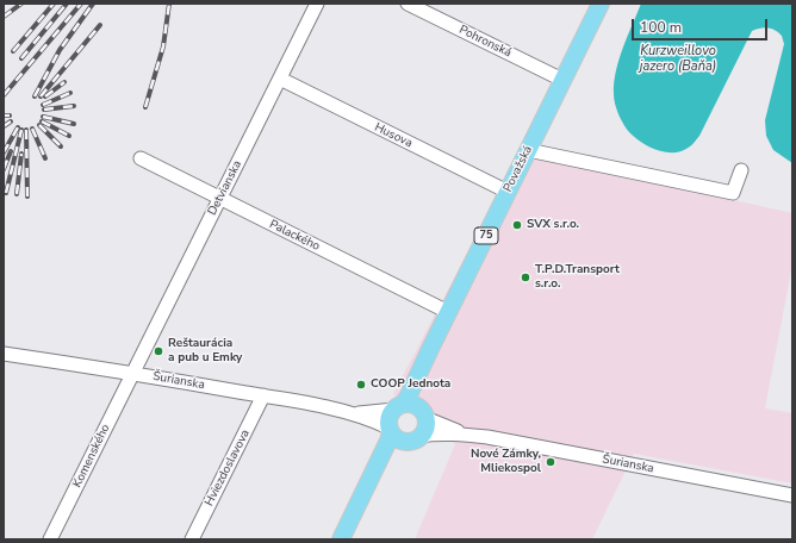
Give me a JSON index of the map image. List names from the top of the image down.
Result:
{
  "streets": {
    "main road": ["Považská", "75"],
    "street": [
      "Pohronská",
      "Husova",
      "Detvianska",
      "Palackého",
      "Šurianska",
      "Komenského",
      "Hviezdoslavova"
    ]
  },
  "crossings": [
    ["Pohronská", "Považská"],
    ["Husova", "Považská"],
    ["Husova", "Detvianska"],
    ["Považská", "Palackého"],
    ["Považská", "75"],
    ["Považská", "Šurianska"],
    ["Detvianska", "Palackého"],
    ["Detvianska", "Šurianska"],
    ["Detvianska", "Komenského"],
    ["75", "Šurianska"],
    ["Šurianska", "Komenského"],
    ["Šurianska", "Hviezdoslavova"]
  ],
  "water": ["Kurzweillovo jazero (Baňa)"],
  "places": [
    "SVX s.r.o.",
    "T.P.D.Transport s.r.o.",
    "Reštaurácia a pub u Emky",
    "COOP Jednota",
    "Nové Zámky, Mliekospol"
  ],
  "scale_bar": "100 m"
}
